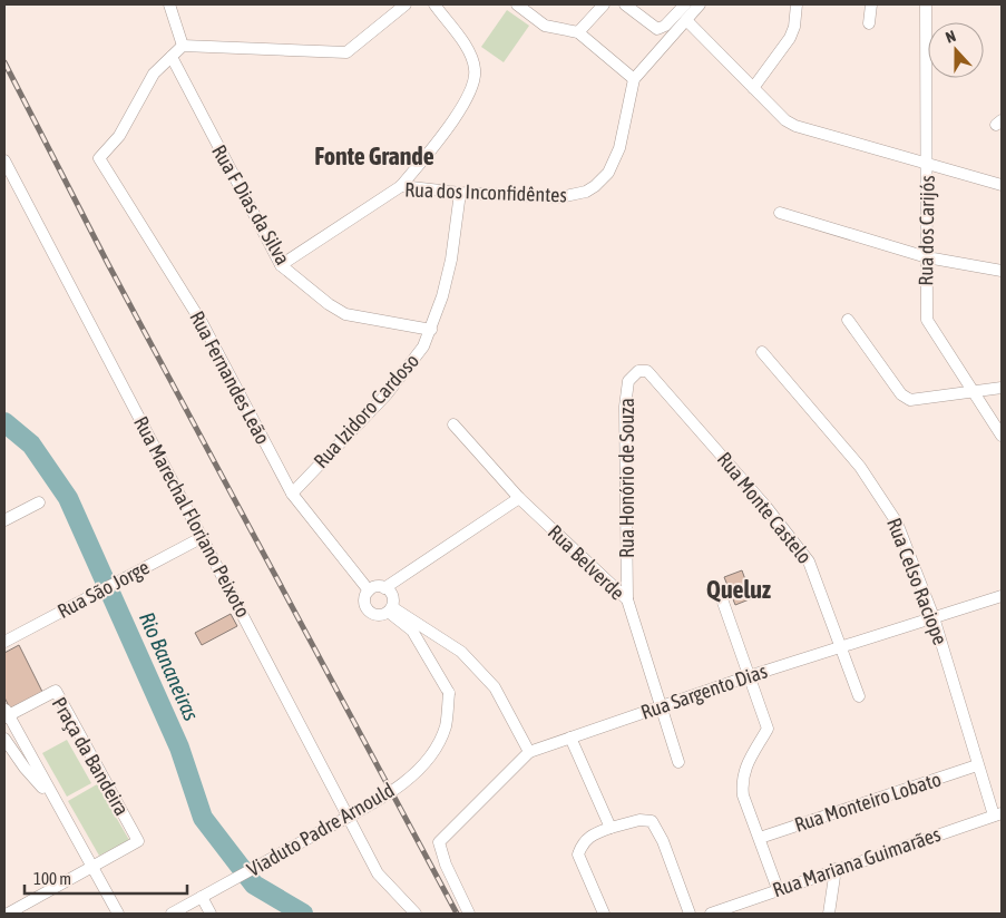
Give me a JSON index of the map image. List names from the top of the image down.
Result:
{
  "streets": {
    "street": [
      "Rua dos Inconfidêntes",
      "Rua F Dias da Silva",
      "Rua dos Carijós",
      "Rua Fernandes Leão",
      "Rua Izidoro Cardoso",
      "Rua Honório de Souza",
      "Rua Monte Castelo",
      "Rua Marechal Floriano Peixoto",
      "Rua Belverde",
      "Rua Celso Raciope",
      "Rua São Jorge",
      "Rua Sargento Dias",
      "Praça da Bandeira",
      "Rua Monteiro Lobato",
      "Viaduto Padre Arnould",
      "Rua Mariana Guimarães"
    ]
  },
  "crossings": [
    ["Rua dos Inconfidêntes", "Rua F Dias da Silva"],
    ["Rua dos Inconfidêntes", "Rua Izidoro Cardoso"],
    ["Rua F Dias da Silva", "Rua Fernandes Leão"],
    ["Rua F Dias da Silva", "Rua Izidoro Cardoso"],
    ["Rua Fernandes Leão", "Rua Izidoro Cardoso"],
    ["Rua Fernandes Leão", "Viaduto Padre Arnould"],
    ["Rua Honório de Souza", "Rua Monte Castelo"],
    ["Rua Honório de Souza", "Rua Belverde"],
    ["Rua Monte Castelo", "Rua Sargento Dias"],
    ["Rua Marechal Floriano Peixoto", "Rua São Jorge"],
    ["Rua Belverde", "Rua Sargento Dias"],
    ["Rua Celso Raciope", "Rua Sargento Dias"],
    ["Rua Celso Raciope", "Rua Monteiro Lobato"],
    ["Rua Celso Raciope", "Rua Mariana Guimarães"]
  ],
  "districts": ["Fonte Grande", "Queluz"],
  "water": ["Rio Bananeiras"],
  "scale_bar": "100 m",
  "north": "top"
}
